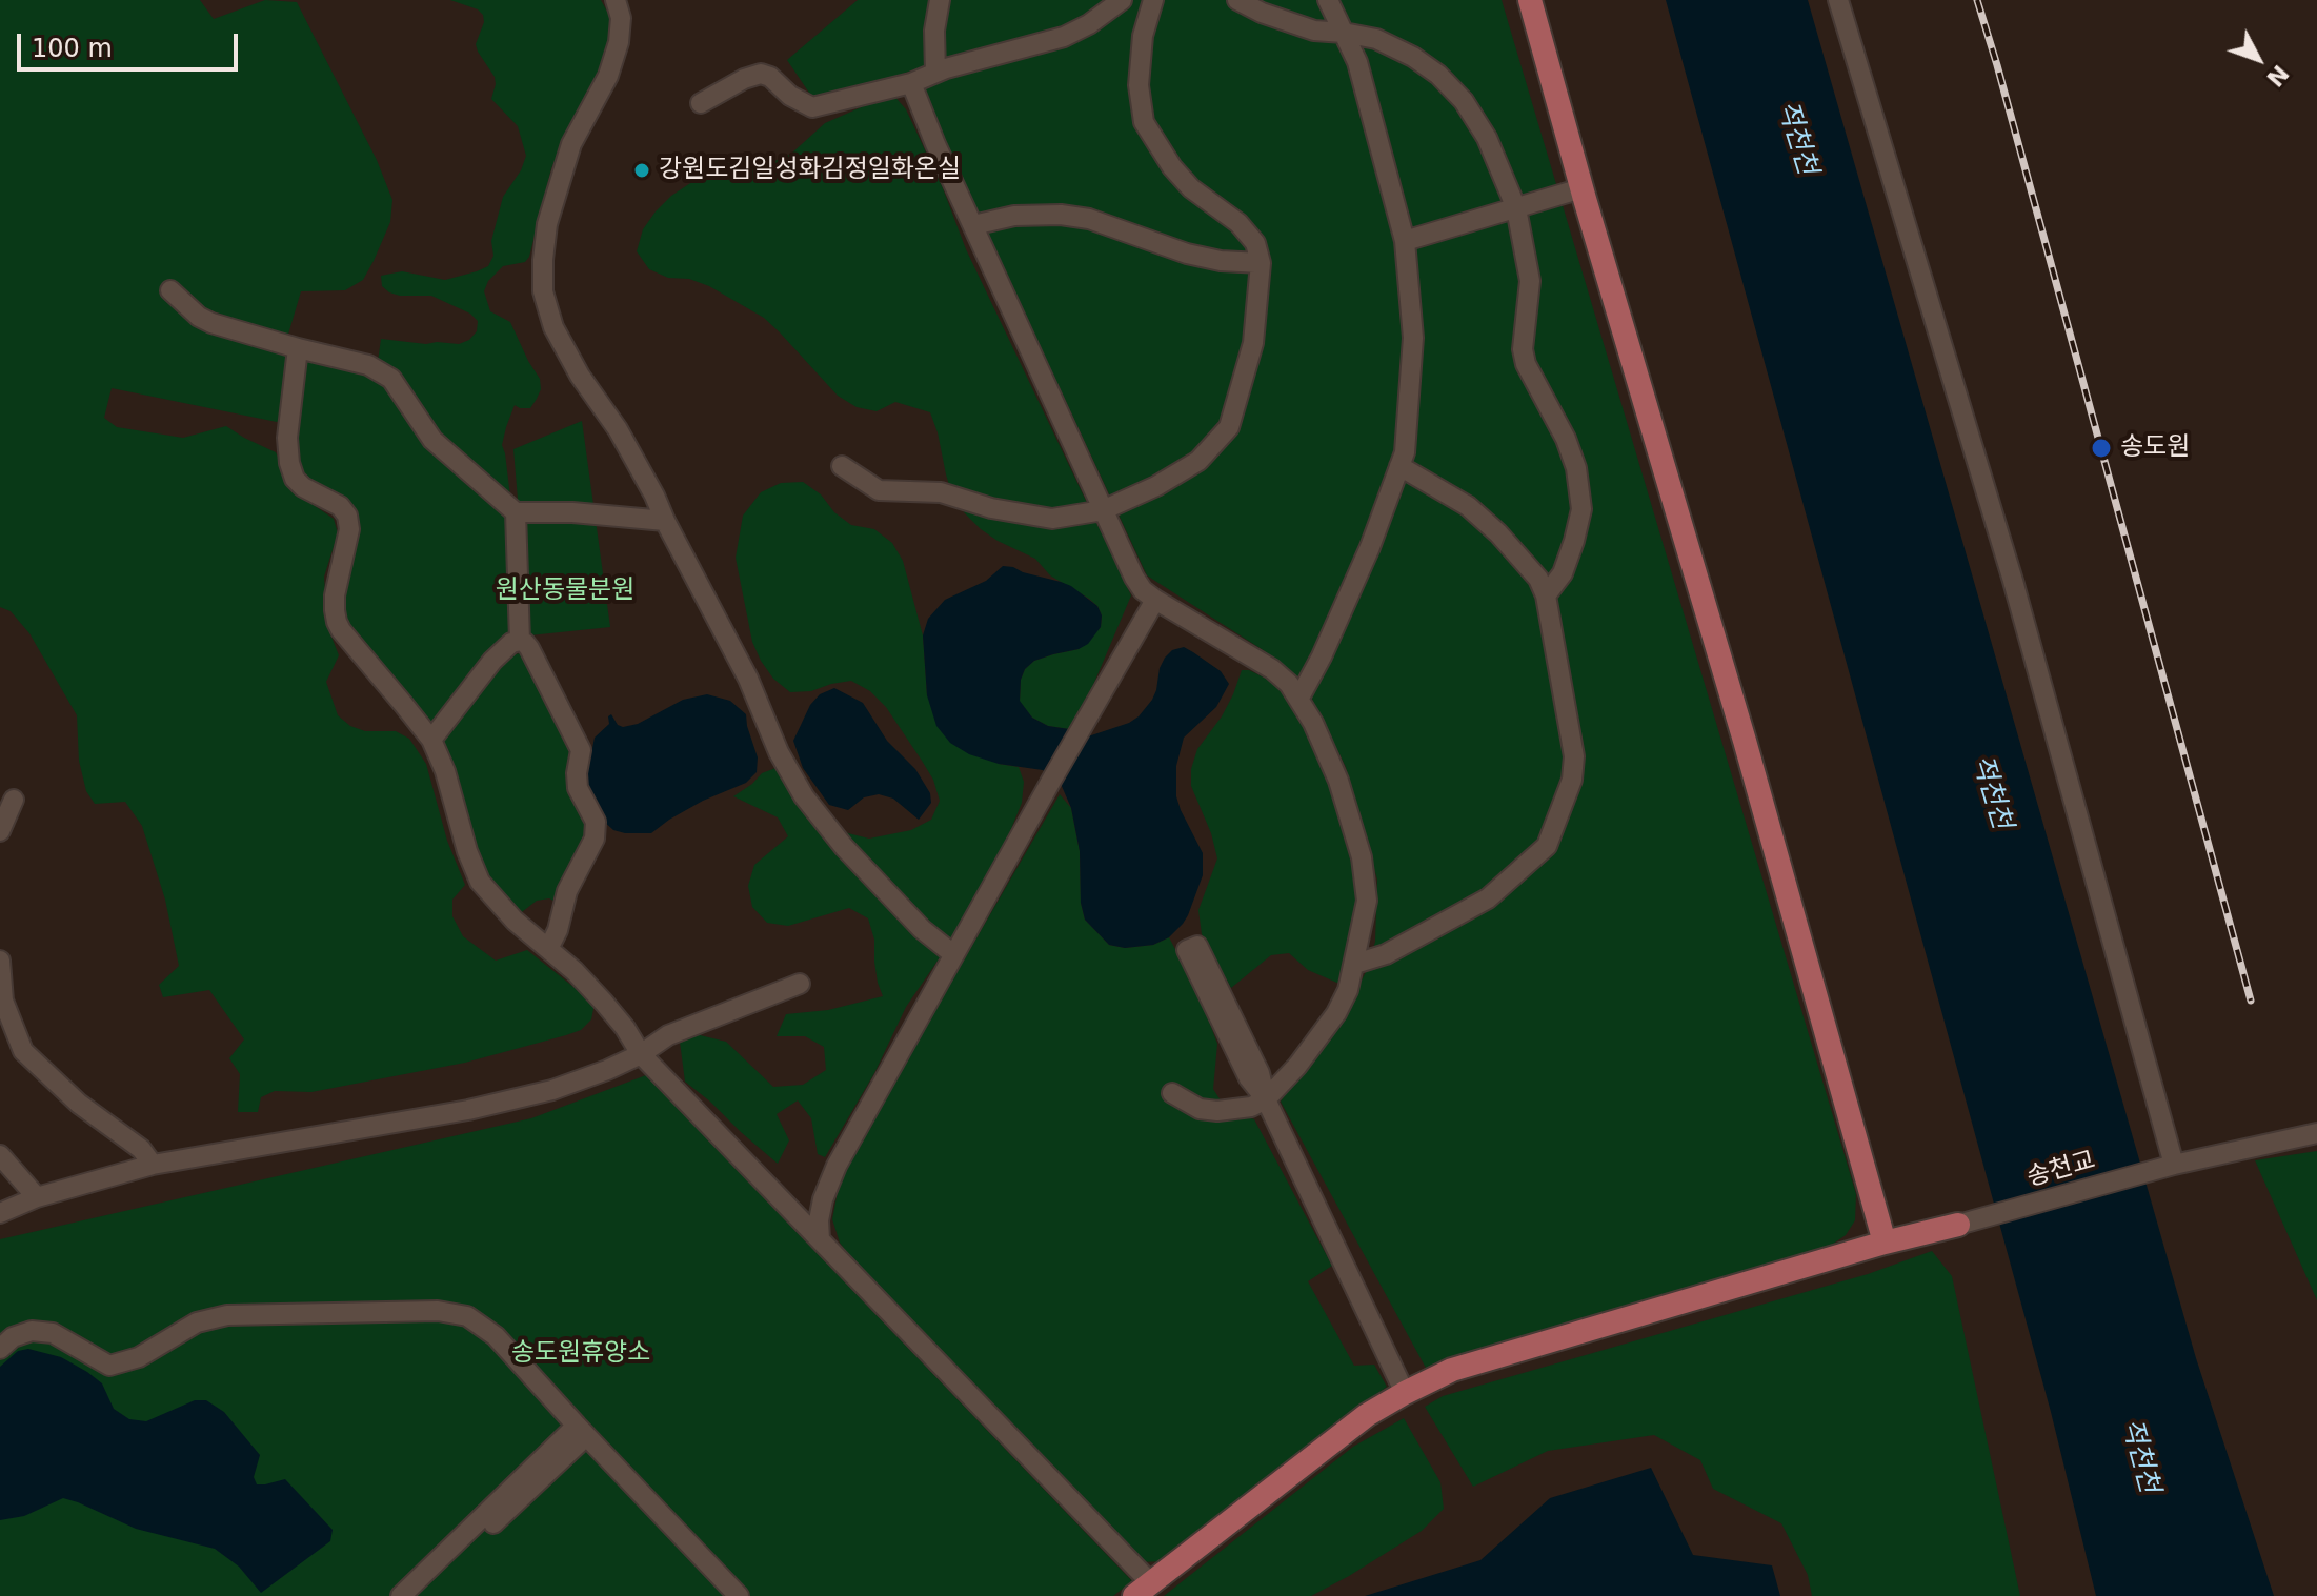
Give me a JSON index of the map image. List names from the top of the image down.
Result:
{
  "streets": {
    "street": ["송천교"]
  },
  "water": ["적천천"],
  "parks": ["원산동물분원", "송도원휴양소"],
  "places": ["강원도김일성화김정일화온실", "송도원"],
  "scale_bar": "100 m",
  "north": "bottom right"
}
